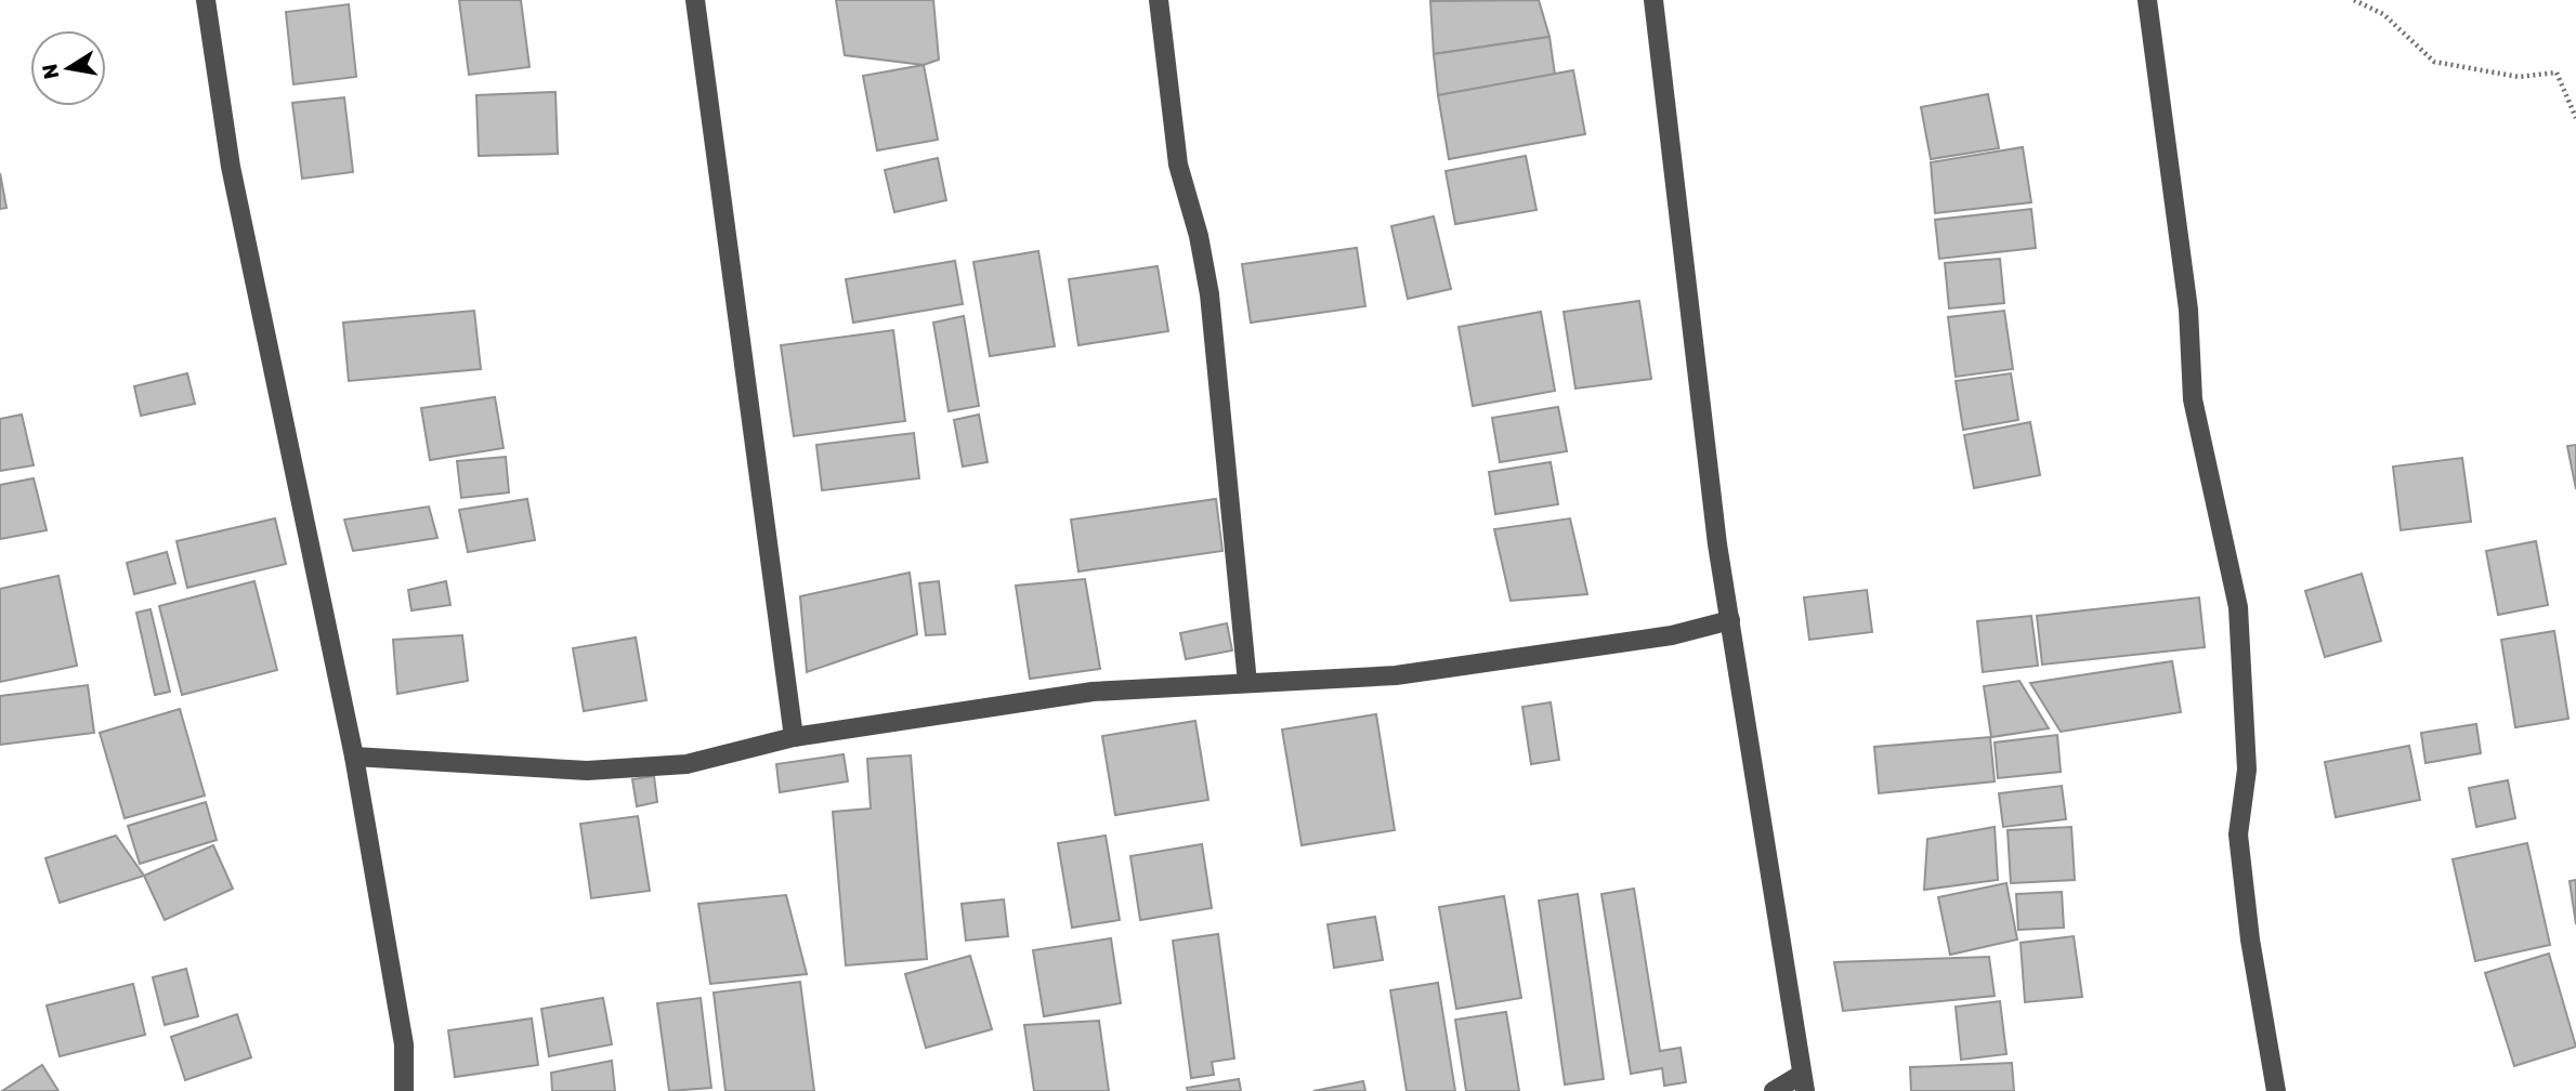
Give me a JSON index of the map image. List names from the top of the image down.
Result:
{
  "north": "left"
}
